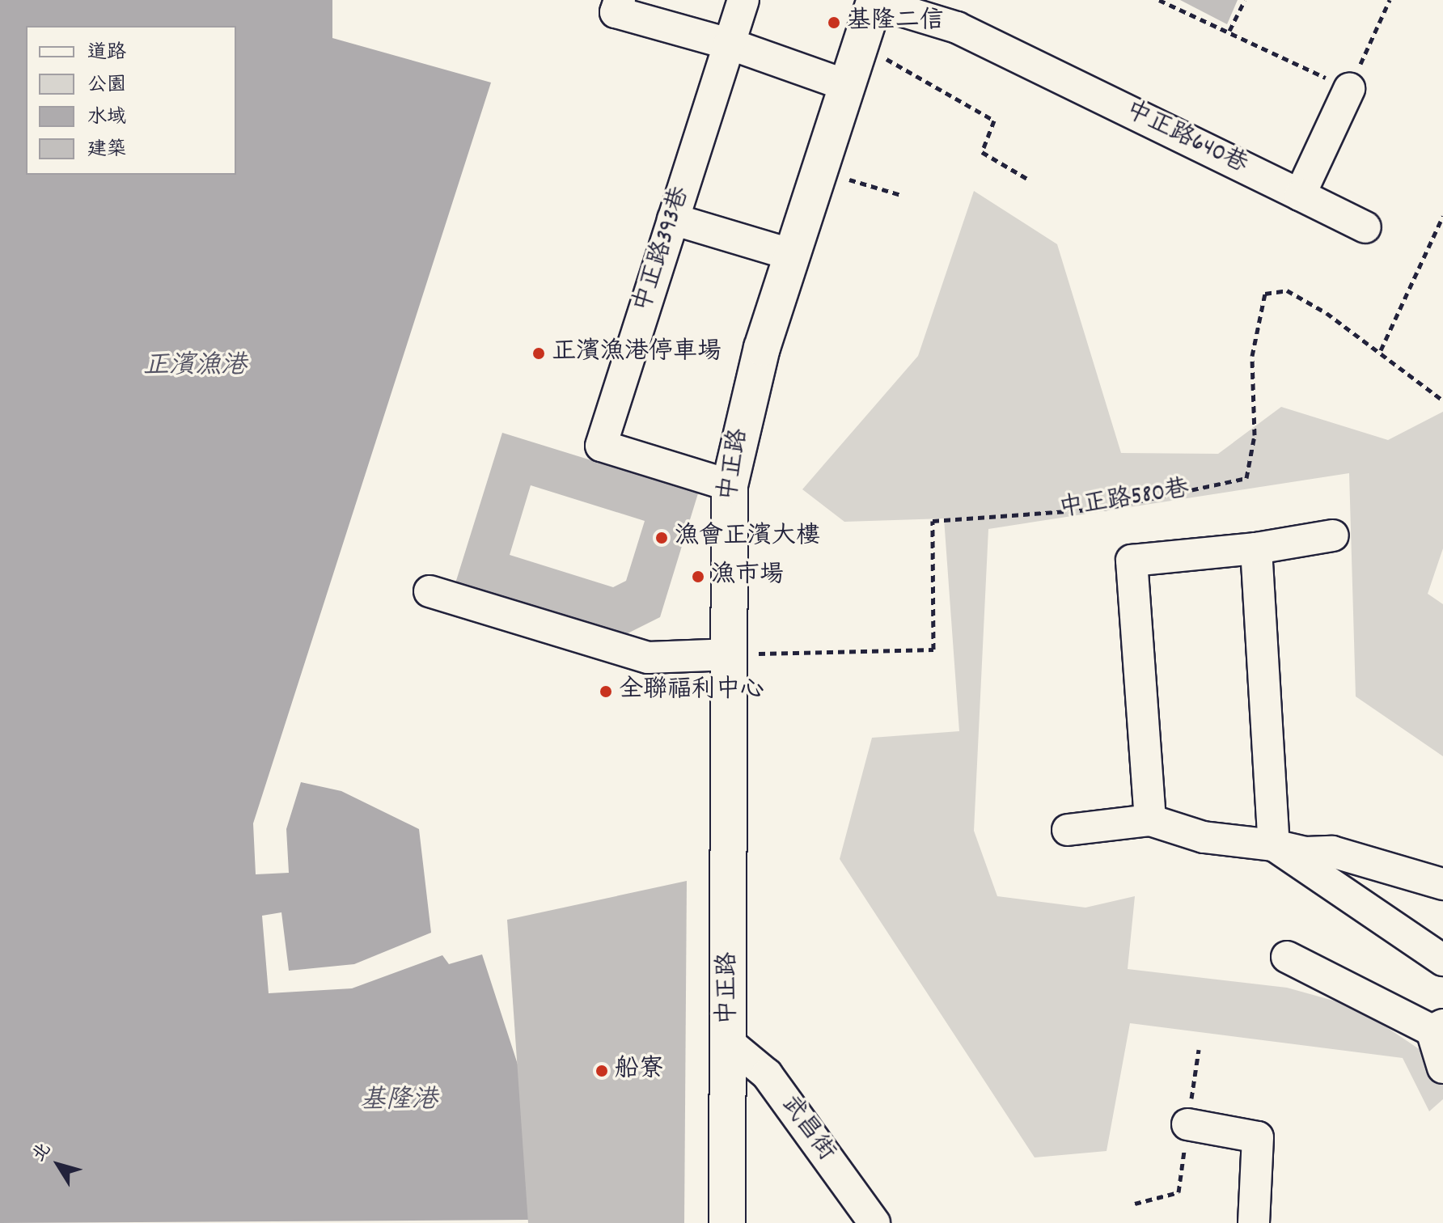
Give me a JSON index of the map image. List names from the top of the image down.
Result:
{
  "streets": {
    "main road": ["中正路"],
    "lane": ["中正路640巷", "中正路393巷", "武昌街"],
    "path": ["中正路580巷"]
  },
  "crossings": [
    ["中正路640巷", "中正路"],
    ["中正路393巷", "中正路"],
    ["中正路", "中正路580巷"],
    ["中正路", "武昌街"]
  ],
  "water": ["正濱漁港", "基隆港"],
  "places": [
    "基隆二信",
    "正濱漁港停車場",
    "漁會正濱大樓",
    "漁市場",
    "全聯福利中心",
    "船寮"
  ],
  "legend": [
    "道路",
    "公園",
    "水域",
    "建築"
  ],
  "north": "top left"
}
